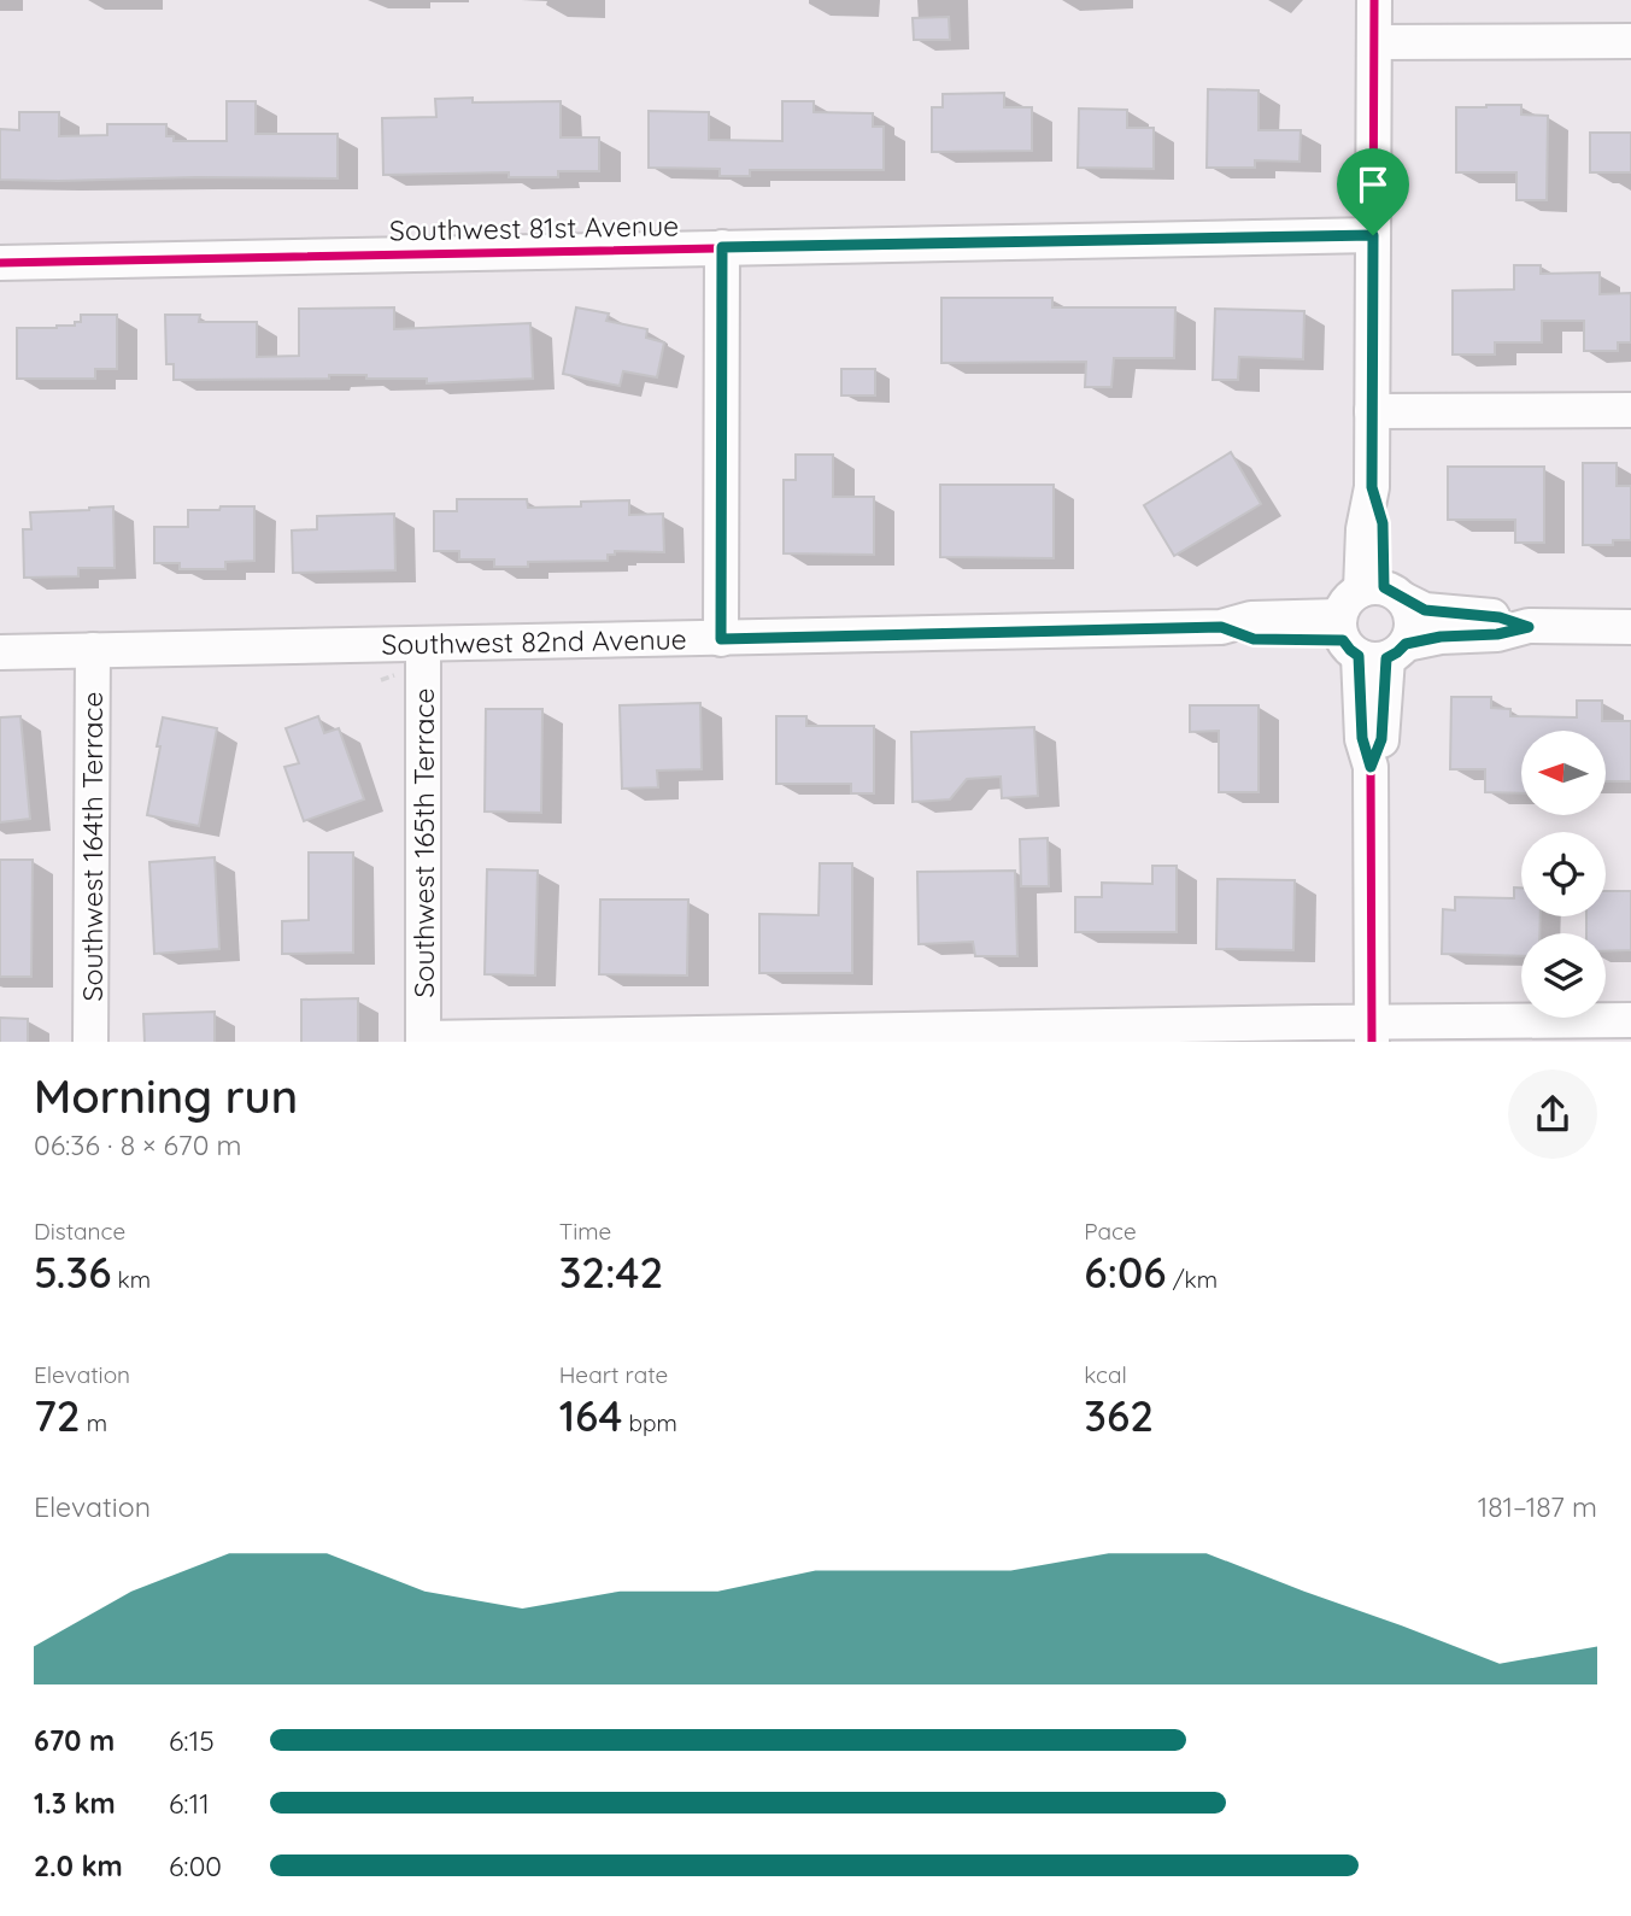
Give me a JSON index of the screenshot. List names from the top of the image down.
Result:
{
  "streets": {
    "street": [
      "Southwest 81st Avenue",
      "Southwest 82nd Avenue",
      "Southwest 165th Terrace",
      "Southwest 164th Terrace"
    ]
  },
  "crossings": [
    ["Southwest 82nd Avenue", "Southwest 165th Terrace"],
    ["Southwest 82nd Avenue", "Southwest 164th Terrace"]
  ],
  "north": "left",
  "page": {
    "heading": ["Morning run", "06:36 · 8 × 670 m"],
    "stats": [
      ["Distance", "5.36 km"],
      ["Time", "32:42"],
      ["Pace", "6:06 /km"],
      ["Elevation", "72 m"],
      ["Heart rate", "164 bpm"],
      ["kcal", "362"]
    ],
    "chart": ["Elevation", "181–187 m"],
    "list": [
      {
        "name": "670 m",
        "note": "6:15"
      },
      {
        "name": "1.3 km",
        "note": "6:11"
      },
      {
        "name": "2.0 km",
        "note": "6:00"
      }
    ]
  }
}
